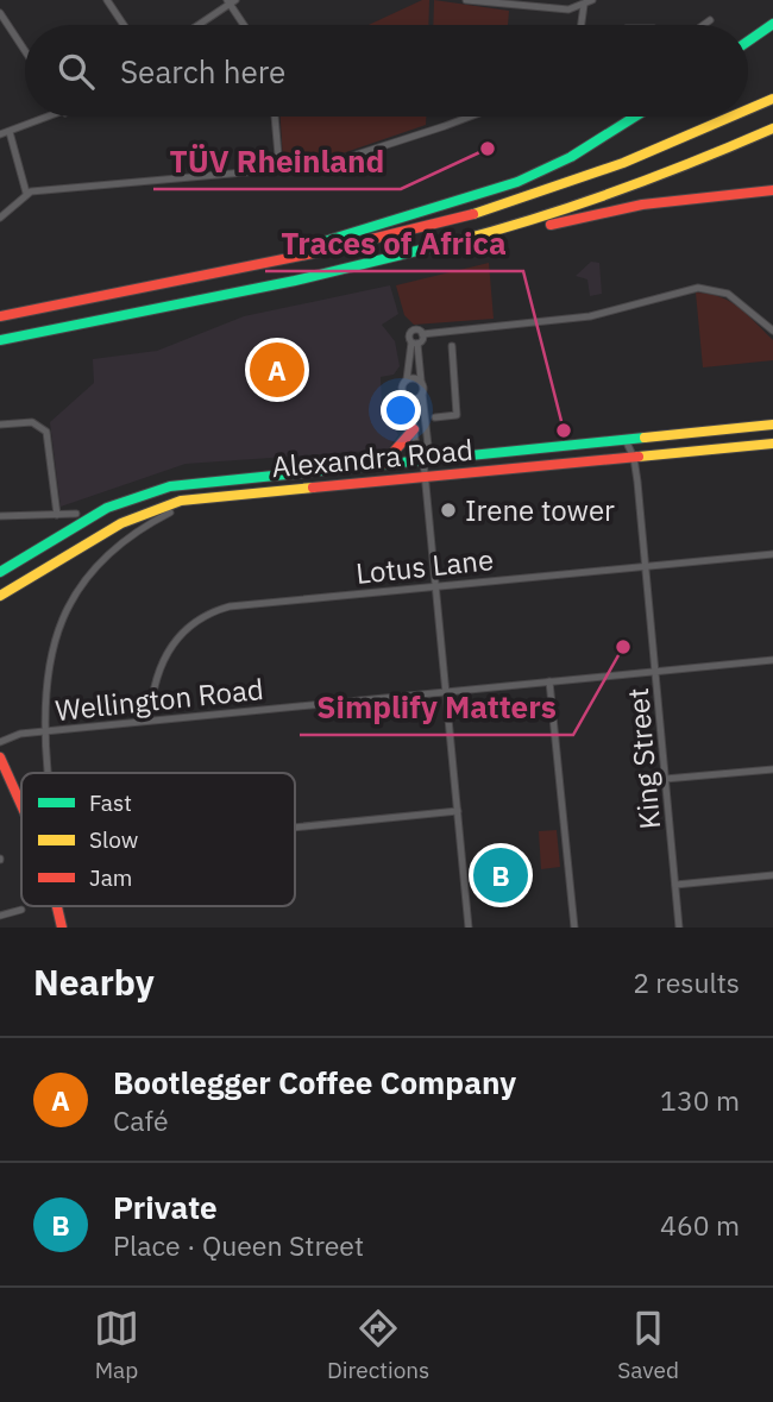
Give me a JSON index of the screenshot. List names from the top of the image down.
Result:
{
  "streets": {
    "main road": ["Alexandra Road"],
    "street": ["Lotus Lane", "Wellington Road", "King Street"]
  },
  "crossings": [
    ["Alexandra Road", "King Street"],
    ["Lotus Lane", "Wellington Road"],
    ["Lotus Lane", "King Street"],
    ["Wellington Road", "King Street"]
  ],
  "places": [
    "TÜV Rheinland",
    "Traces of Africa",
    "Irene tower",
    "Simplify Matters"
  ],
  "legend": ["Fast", "Slow", "Jam"],
  "page": {
    "search": "Search here",
    "pins": ["A", "B"],
    "heading": ["Nearby", "2 results"],
    "list": [
      {
        "mark": "A",
        "name": "Bootlegger Coffee Company",
        "note": "Café",
        "value": "130 m"
      },
      {
        "mark": "B",
        "name": "Private",
        "note": "Place · Queen Street",
        "value": "460 m"
      }
    ],
    "nav": ["Map", "Directions", "Saved"]
  }
}
